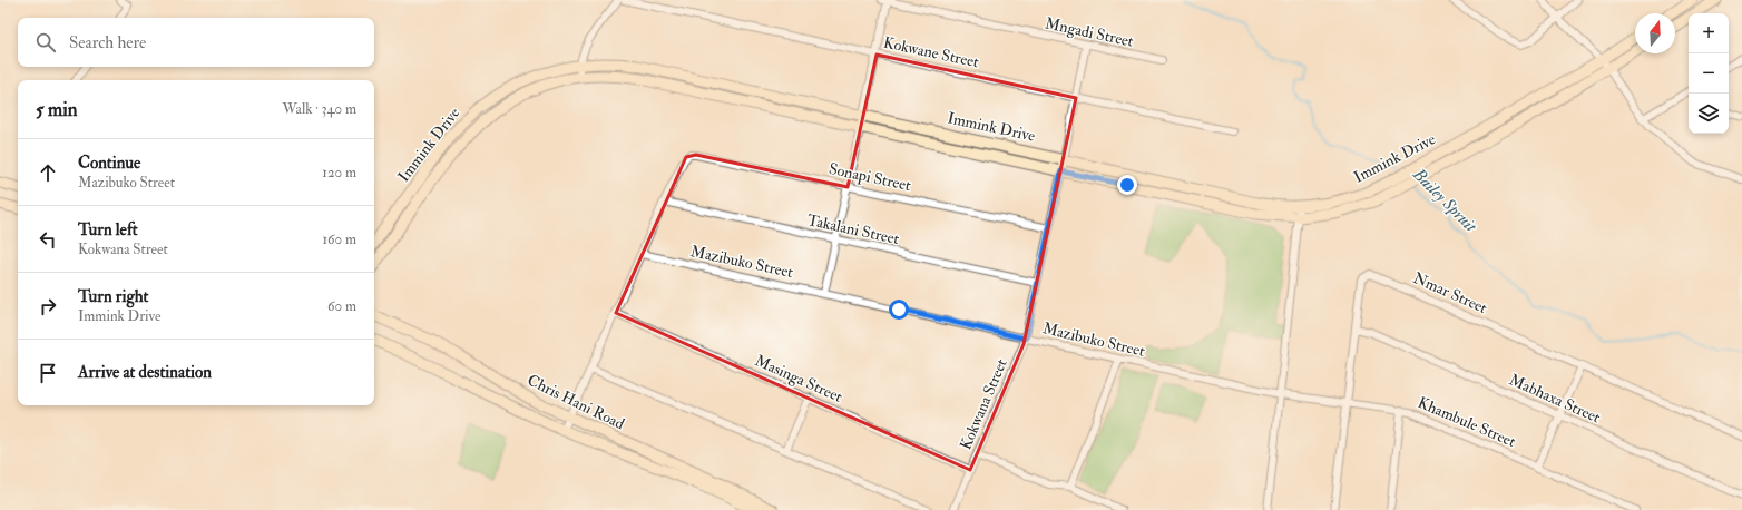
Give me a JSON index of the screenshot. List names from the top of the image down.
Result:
{
  "streets": {
    "main road": ["Immink Drive", "Chris Hani Road"],
    "street": [
      "Mngadi Street",
      "Kokwane Street",
      "Sonapi Street",
      "Takalani Street",
      "Mazibuko Street",
      "Nmar Street",
      "Masinga Street",
      "Mabhaxa Street",
      "Kokwana Street",
      "Khambule Street"
    ]
  },
  "crossings": [
    ["Mngadi Street", "Kokwana Street"],
    ["Kokwane Street", "Kokwana Street"],
    ["Immink Drive", "Kokwana Street"],
    ["Sonapi Street", "Takalani Street"],
    ["Sonapi Street", "Kokwana Street"],
    ["Takalani Street", "Kokwana Street"],
    ["Mazibuko Street", "Kokwana Street"],
    ["Mazibuko Street", "Khambule Street"],
    ["Nmar Street", "Mabhaxa Street"],
    ["Nmar Street", "Khambule Street"],
    ["Masinga Street", "Kokwana Street"]
  ],
  "water": ["Bailey Spruit"],
  "north": "top",
  "page": {
    "map_buttons": ["+", "−"],
    "search": "Search here",
    "heading": ["5 min", "Walk · 340 m"],
    "list": [
      ["Continue", "Mazibuko Street", "120 m"],
      ["Turn left", "Kokwana Street", "160 m"],
      ["Turn right", "Immink Drive", "60 m"],
      "Arrive at destination"
    ]
  }
}
